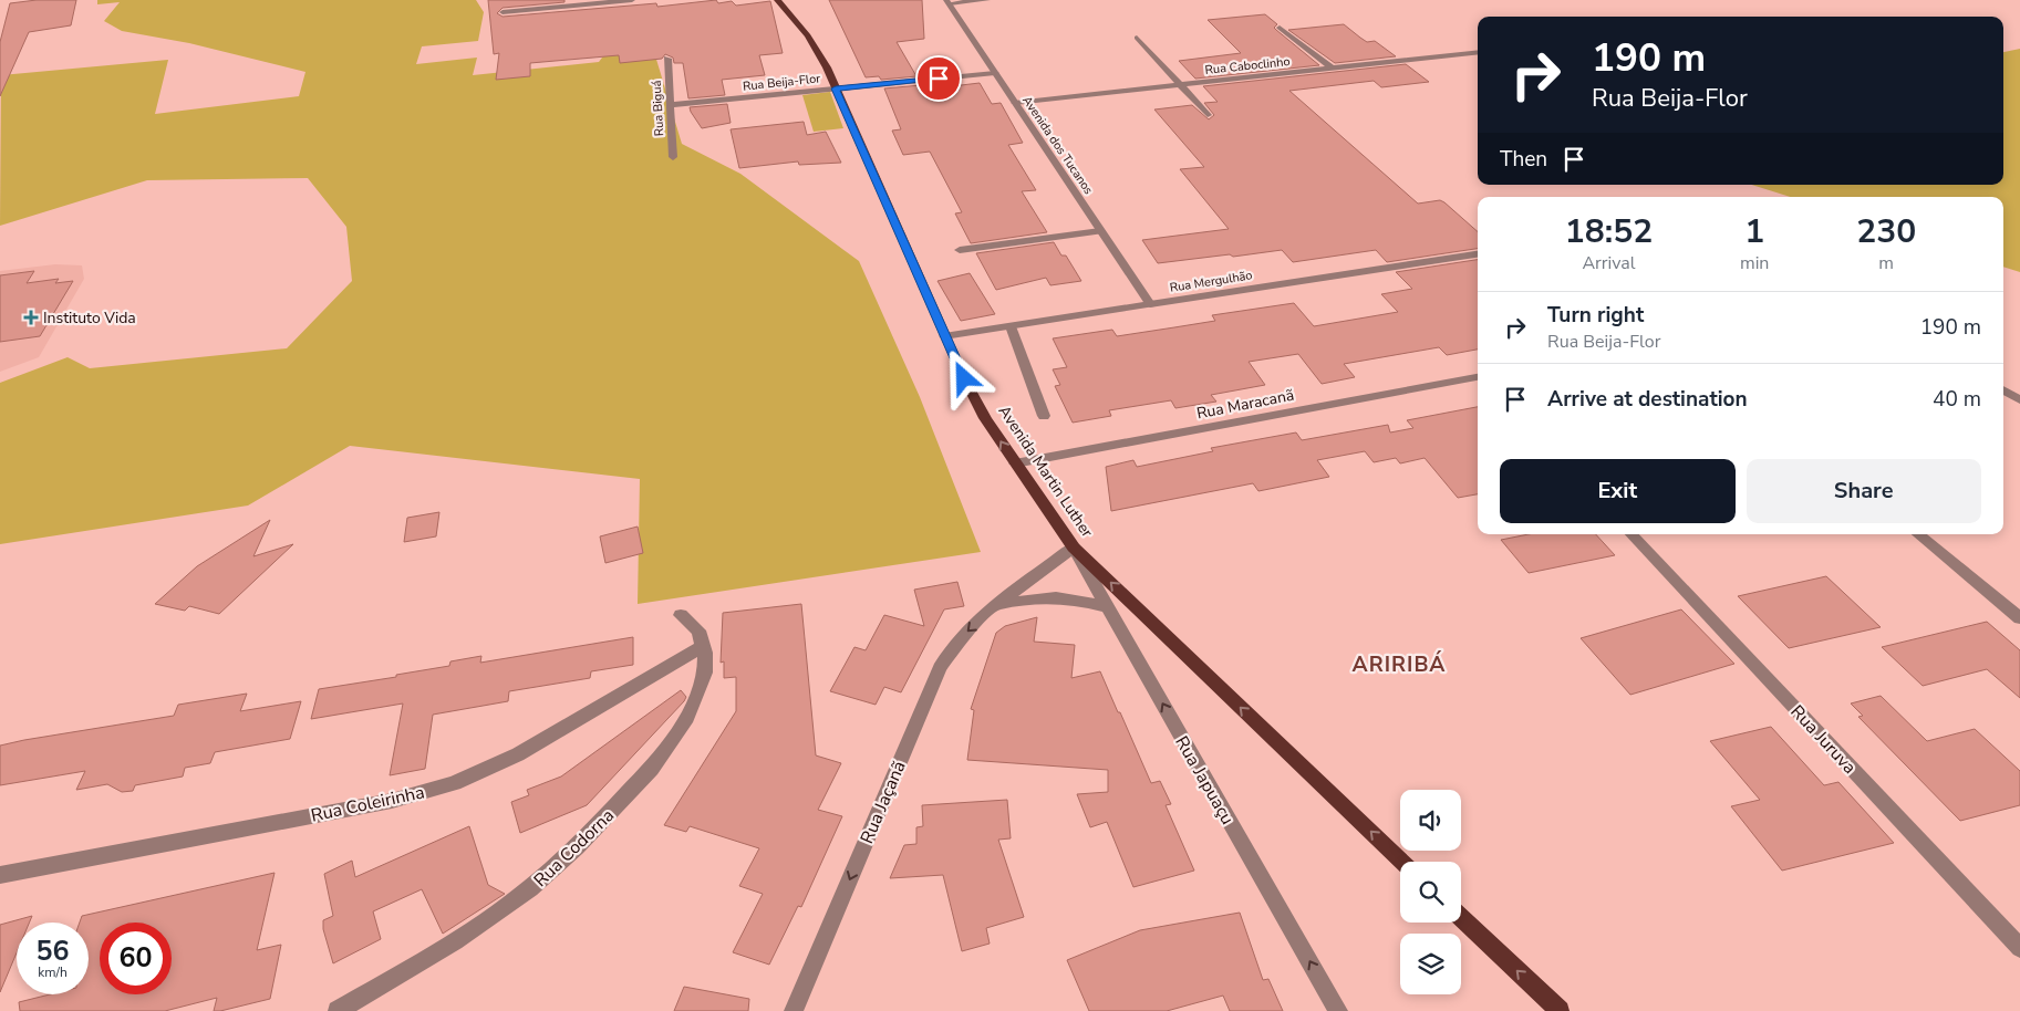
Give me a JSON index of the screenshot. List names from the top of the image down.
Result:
{
  "streets": {
    "main road": ["Avenida Martin Luther"],
    "street": [
      "Rua Caboclinho",
      "Rua Beija-Flor",
      "Rua Biguá",
      "Avenida dos Tucanos",
      "Rua Mergulhão",
      "Rua Maracanã",
      "Rua Juruva",
      "Rua Japuaçu",
      "Rua Jaçanã",
      "Rua Coleirinha",
      "Rua Codorna"
    ]
  },
  "crossings": [
    ["Rua Caboclinho", "Avenida dos Tucanos"],
    ["Rua Beija-Flor", "Rua Biguá"],
    ["Rua Beija-Flor", "Avenida dos Tucanos"],
    ["Rua Beija-Flor", "Avenida Martin Luther"],
    ["Avenida dos Tucanos", "Rua Mergulhão"],
    ["Rua Mergulhão", "Avenida Martin Luther"],
    ["Rua Maracanã", "Avenida Martin Luther"],
    ["Avenida Martin Luther", "Rua Japuaçu"],
    ["Avenida Martin Luther", "Rua Jaçanã"],
    ["Rua Japuaçu", "Rua Jaçanã"],
    ["Rua Coleirinha", "Rua Codorna"]
  ],
  "one_way": ["Avenida Martin Luther", "Rua Japuaçu", "Rua Jaçanã"],
  "districts": ["ARIRIBÁ"],
  "places": {
    "health": ["Instituto Vida"]
  },
  "page": {
    "turn": ["190 m", "Rua Beija-Flor"],
    "then": "Then",
    "eta": [
      "18:52",
      "Arrival",
      "1",
      "min",
      "230",
      "m"
    ],
    "list": [
      {
        "name": "Turn right",
        "note": "Rua Beija-Flor",
        "value": "190 m"
      },
      {
        "name": "Arrive at destination",
        "value": "40 m"
      }
    ],
    "buttons": ["Exit", "Share"],
    "speed": "56 km/h",
    "limit": "60"
  }
}
